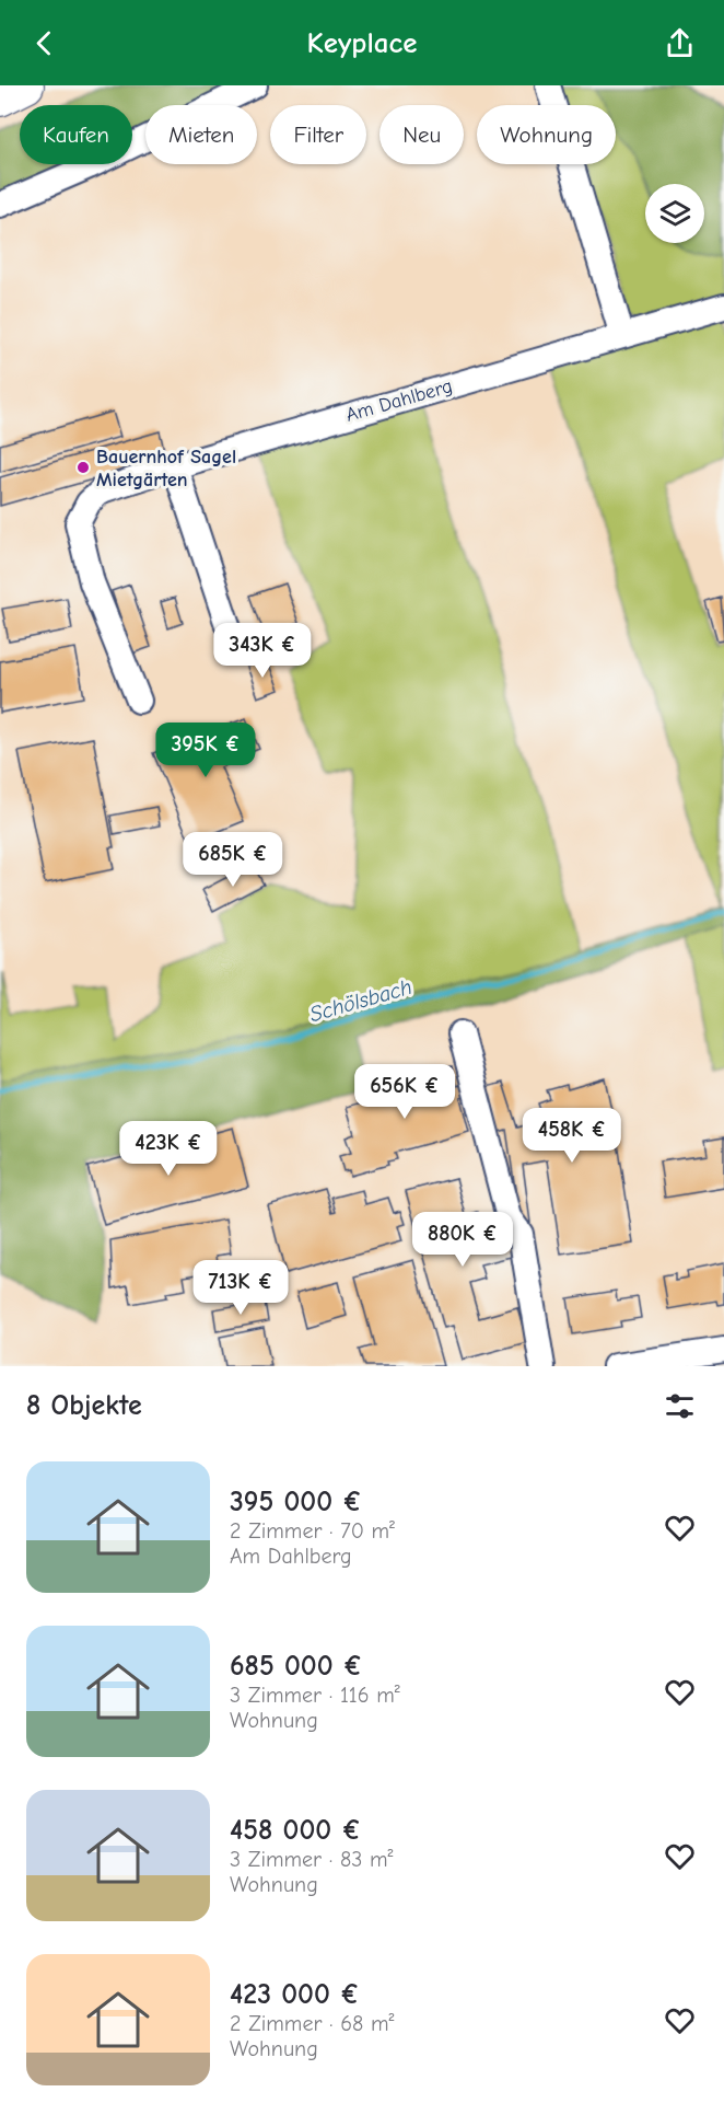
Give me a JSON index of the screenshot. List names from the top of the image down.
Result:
{
  "streets": {
    "street": ["Am Dahlberg"]
  },
  "water": ["Schölsbach"],
  "places": ["Bauernhof Sagel Mietgärten"],
  "page": {
    "header": "Keyplace",
    "chip": [
      "Kaufen",
      "Mieten",
      "Filter",
      "Neu",
      "Wohnung"
    ],
    "price": [
      "343K €",
      "395K €",
      "685K €",
      "656K €",
      "458K €",
      "423K €",
      "880K €",
      "713K €"
    ],
    "heading": "8 Objekte",
    "list": [
      {
        "name": "395 000 €",
        "note": "2 Zimmer · 70 m² · Am Dahlberg"
      },
      {
        "name": "685 000 €",
        "note": "3 Zimmer · 116 m² · Wohnung"
      },
      {
        "name": "458 000 €",
        "note": "3 Zimmer · 83 m² · Wohnung"
      },
      {
        "name": "423 000 €",
        "note": "2 Zimmer · 68 m² · Wohnung"
      }
    ]
  }
}
